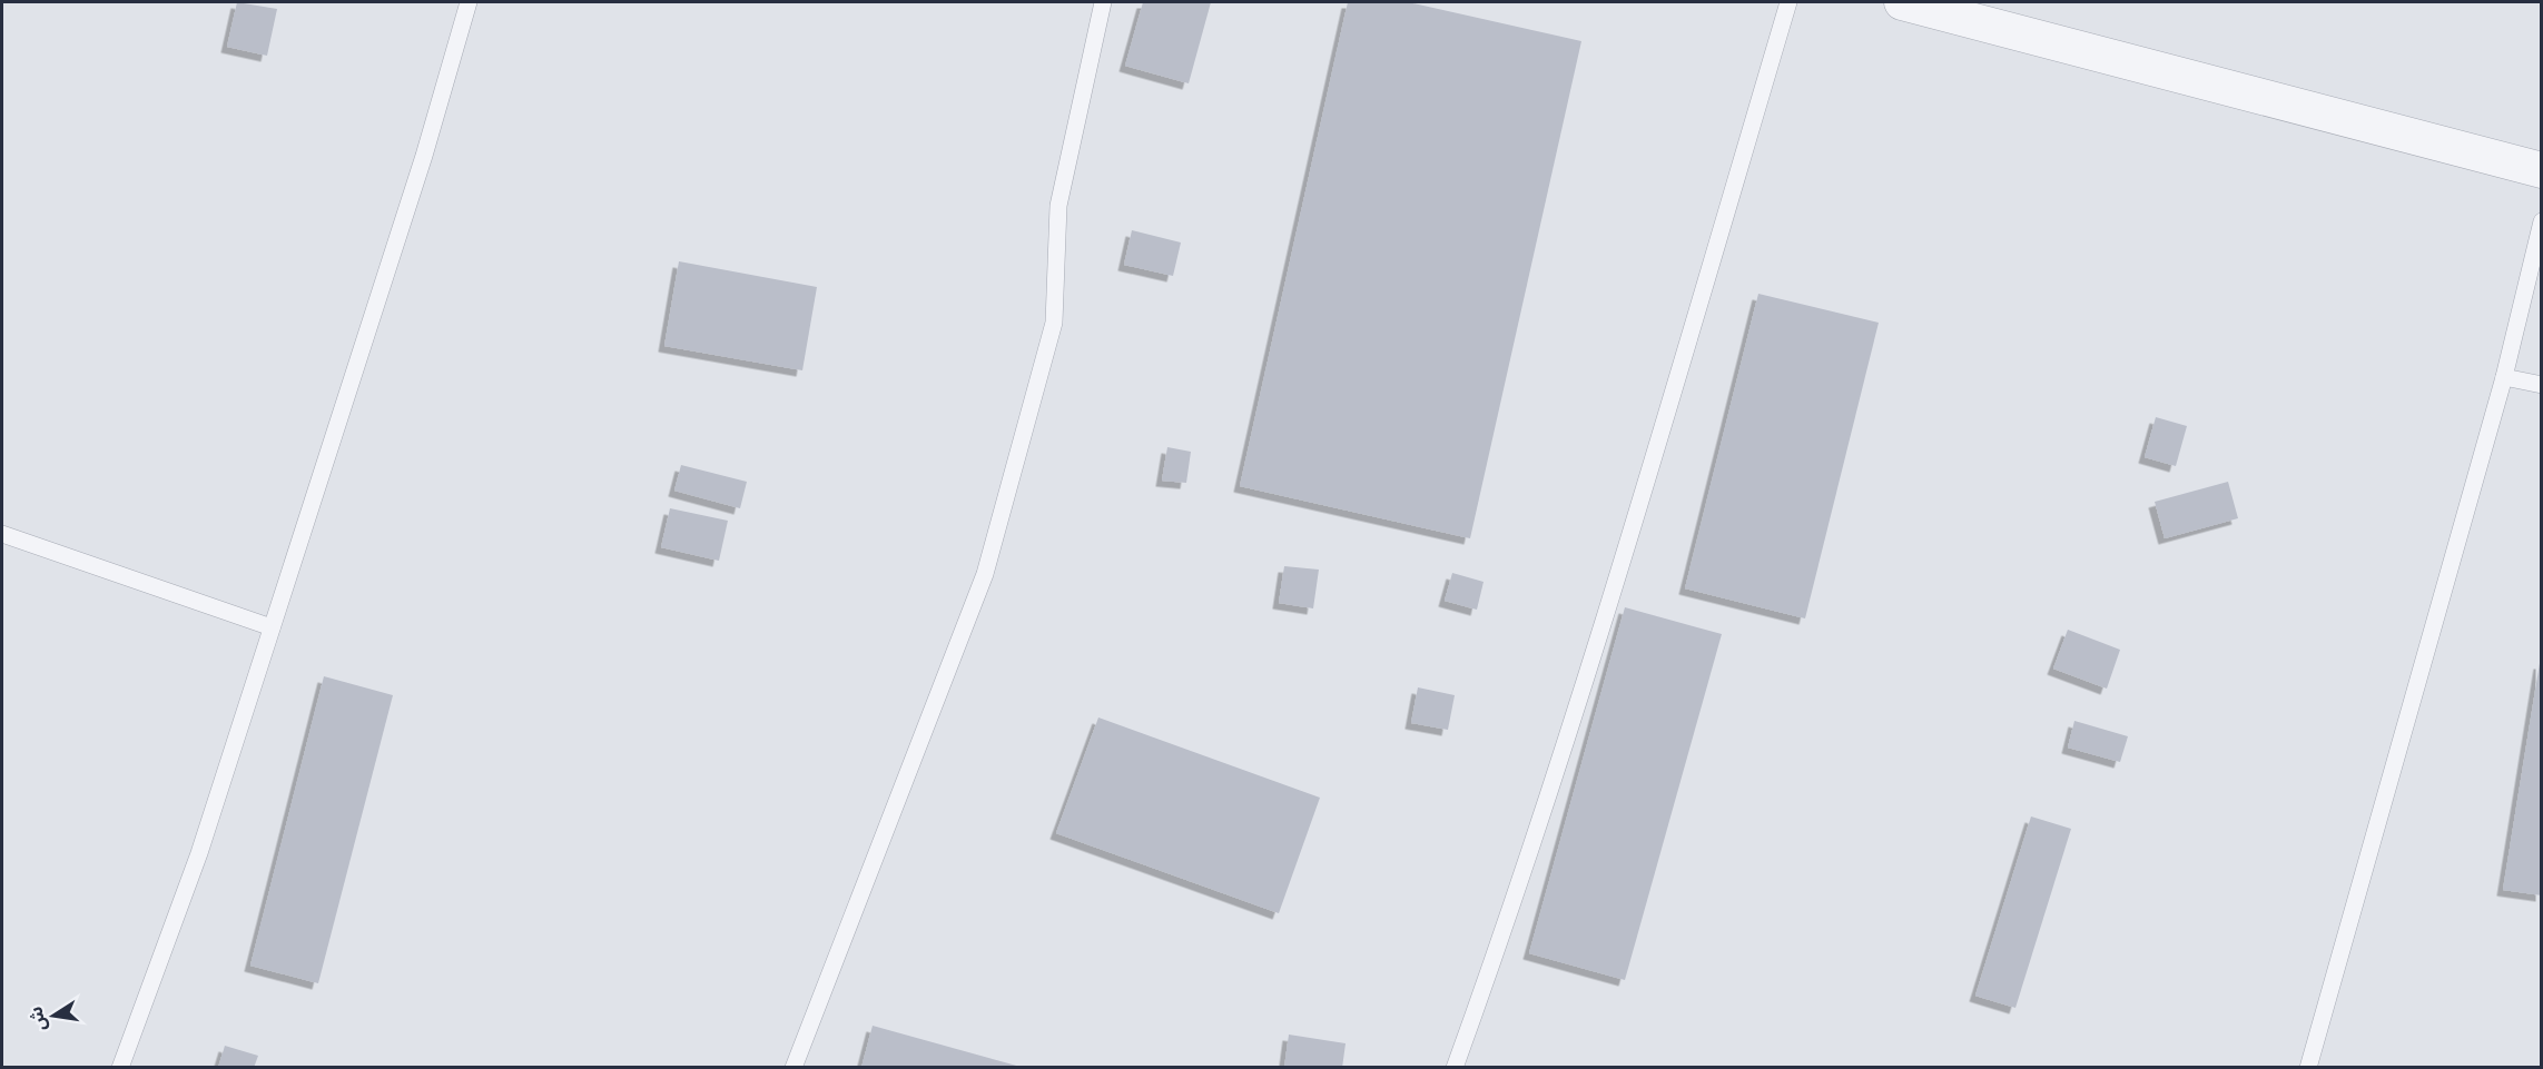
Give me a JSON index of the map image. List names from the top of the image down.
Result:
{
  "north": "left"
}
